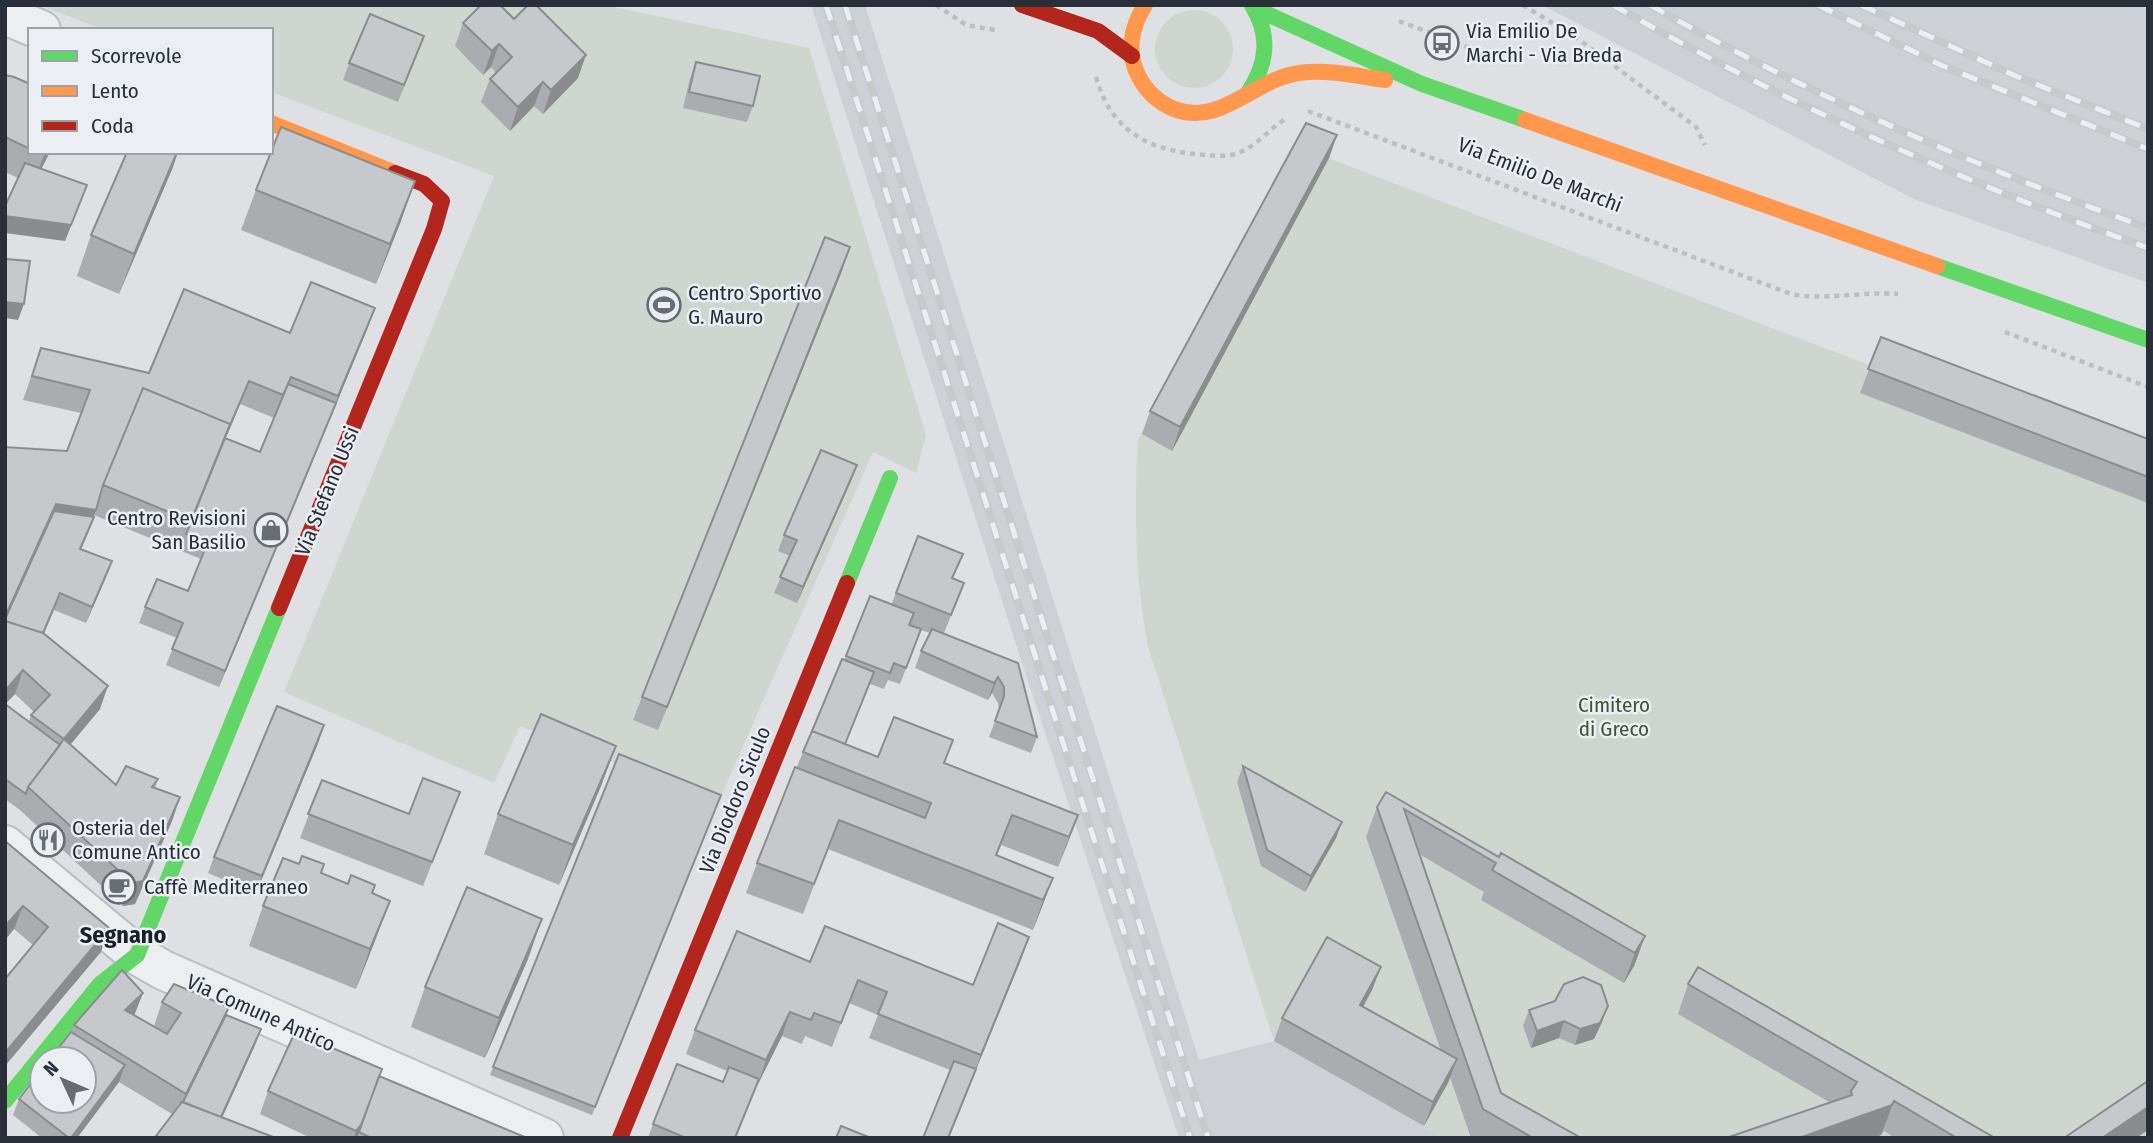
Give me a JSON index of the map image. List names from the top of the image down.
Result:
{
  "streets": {
    "street": [
      "Via Emilio De Marchi",
      "Via Stefano Ussi",
      "Via Diodoro Siculo",
      "Via Comune Antico"
    ]
  },
  "crossings": [
    ["Via Stefano Ussi", "Via Comune Antico"]
  ],
  "districts": ["Segnano"],
  "parks": ["Cimitero di Greco"],
  "places": {
    "bus stop": ["Via Emilio De Marchi - Via Breda"],
    "sports": ["Centro Sportivo G. Mauro"],
    "shop": ["Centro Revisioni San Basilio"],
    "restaurant": ["Osteria del Comune Antico"],
    "cafe": ["Caffè Mediterraneo"]
  },
  "legend": ["Scorrevole", "Lento", "Coda"],
  "north": "top left"
}
